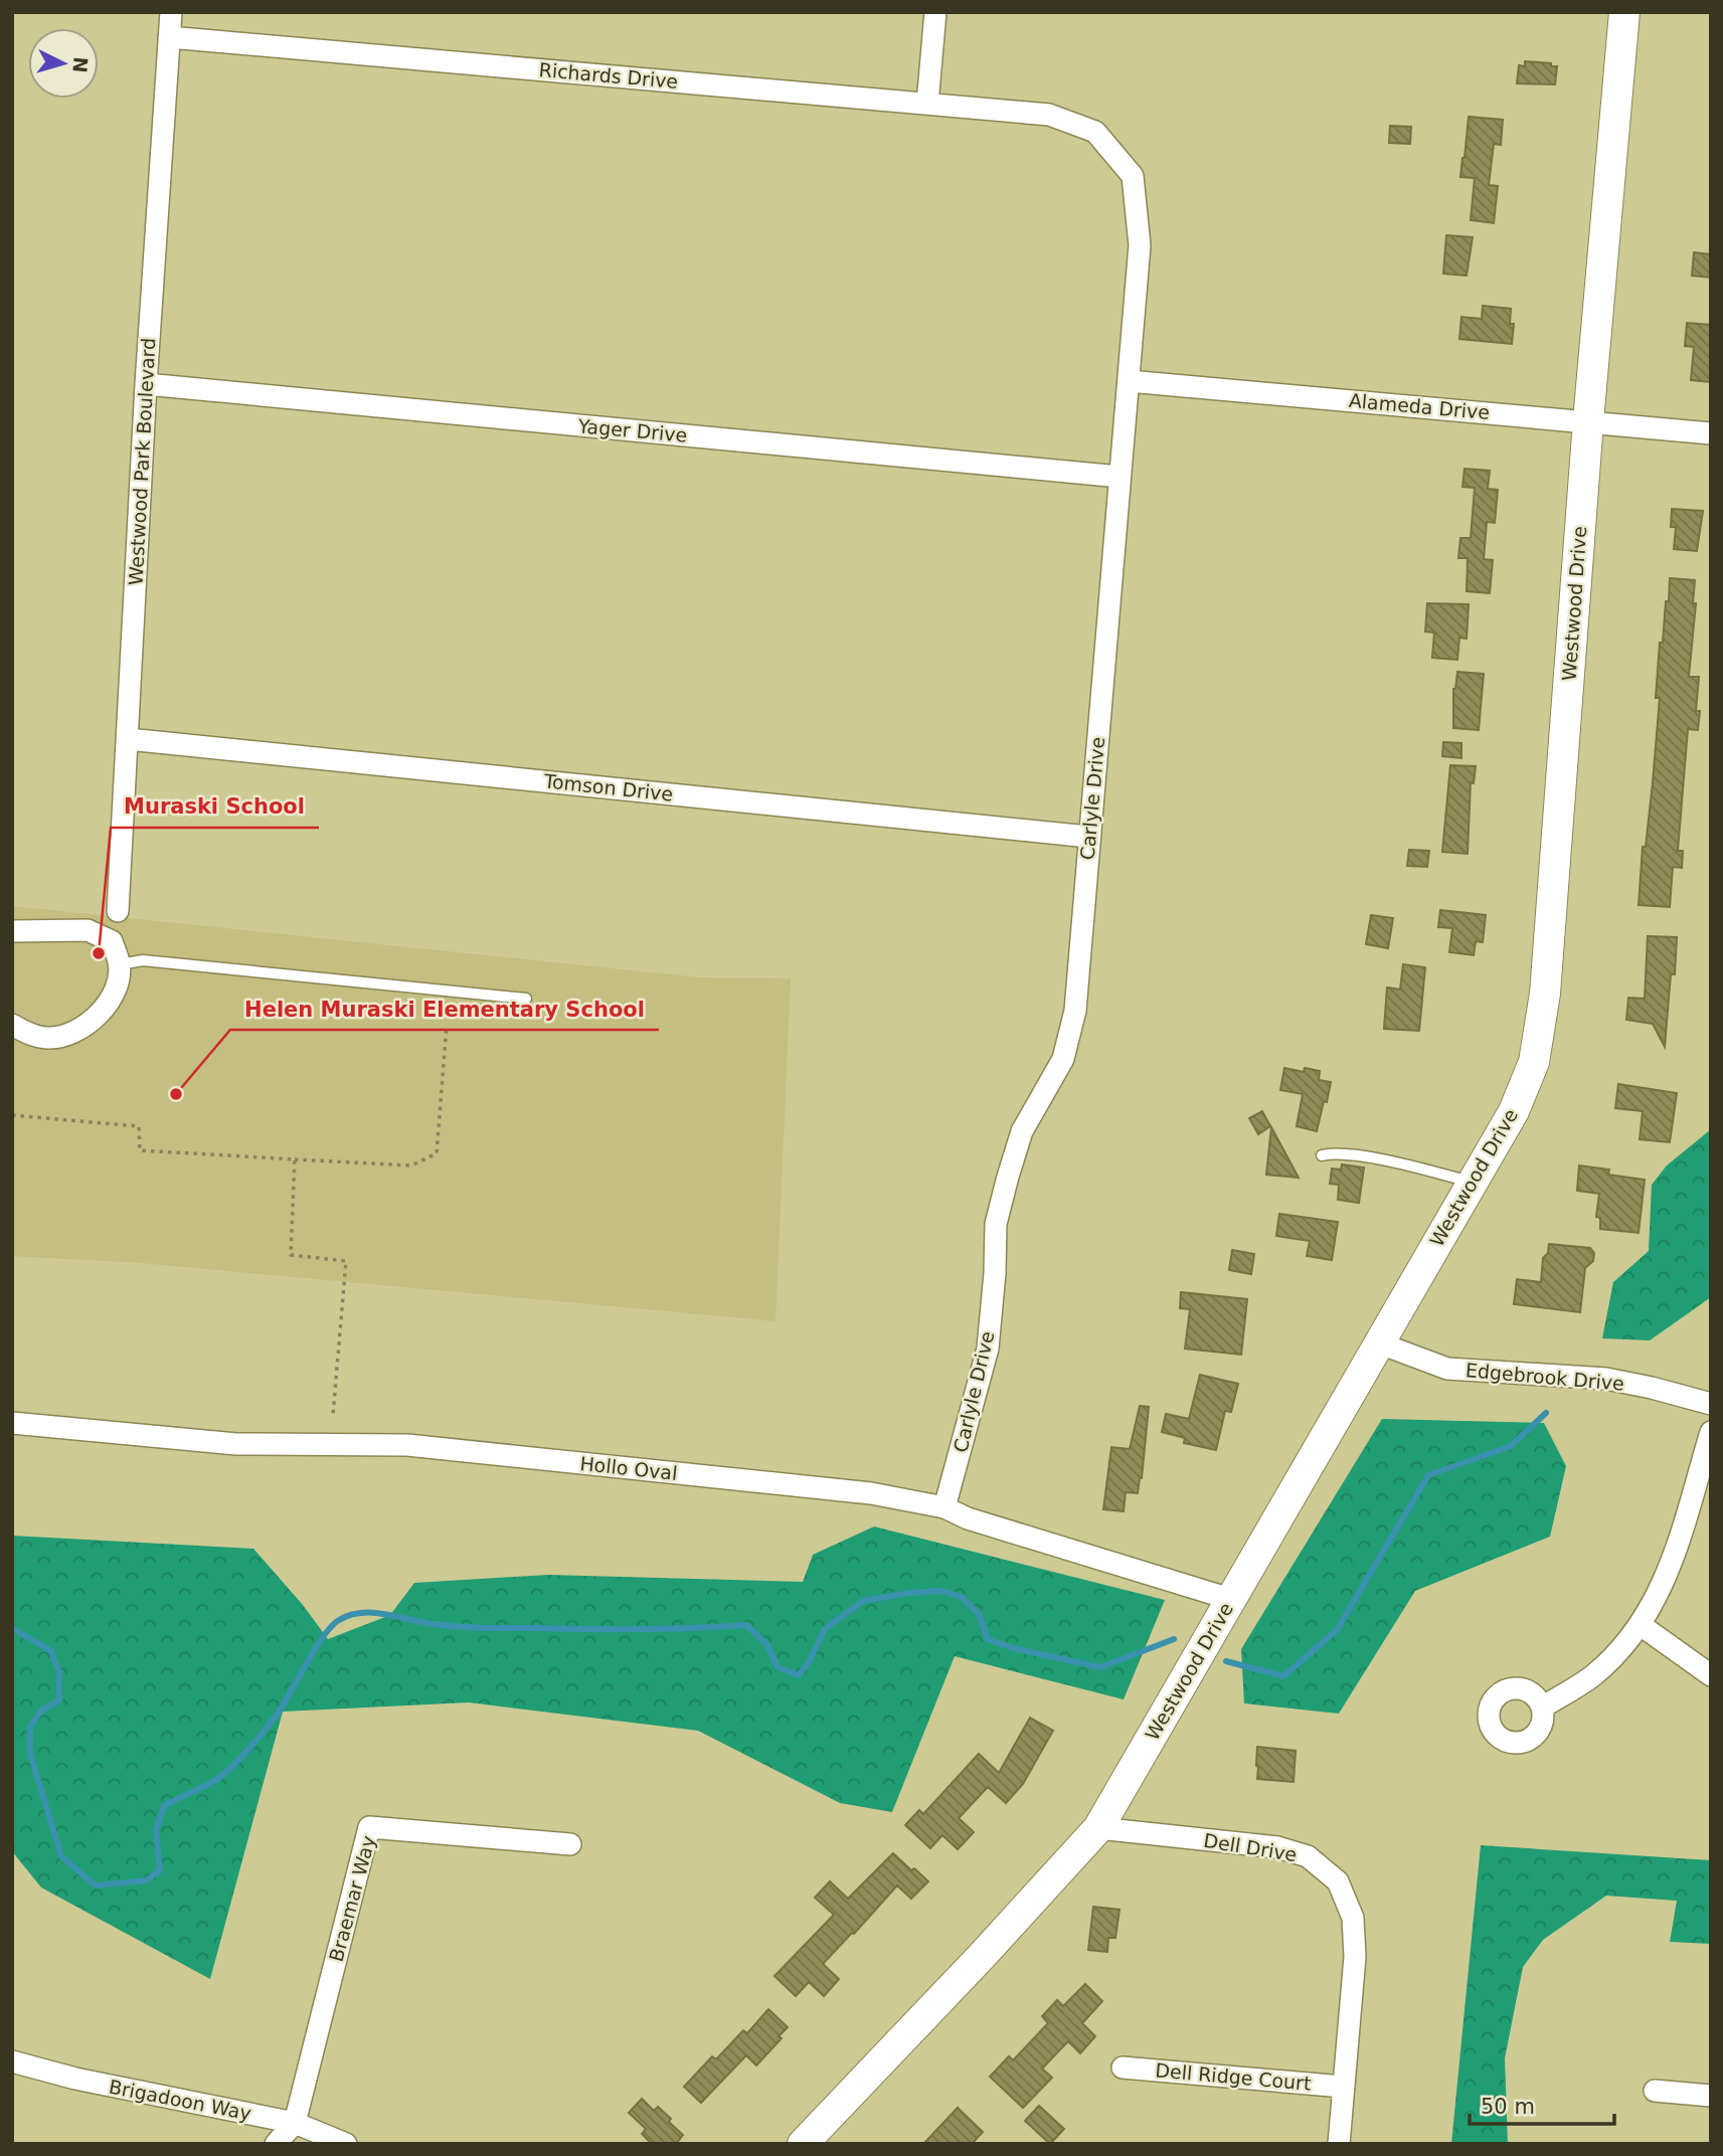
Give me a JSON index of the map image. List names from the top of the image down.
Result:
{
  "streets": {
    "street": [
      "Richards Drive",
      "Alameda Drive",
      "Yager Drive",
      "Westwood Park Boulevard",
      "Westwood Drive",
      "Tomson Drive",
      "Carlyle Drive",
      "Edgebrook Drive",
      "Hollo Oval",
      "Dell Drive",
      "Braemar Way",
      "Dell Ridge Court",
      "Brigadoon Way"
    ]
  },
  "crossings": [
    ["Richards Drive", "Westwood Park Boulevard"],
    ["Richards Drive", "Carlyle Drive"],
    ["Alameda Drive", "Westwood Drive"],
    ["Alameda Drive", "Carlyle Drive"],
    ["Yager Drive", "Westwood Park Boulevard"],
    ["Yager Drive", "Carlyle Drive"],
    ["Westwood Park Boulevard", "Tomson Drive"],
    ["Westwood Drive", "Edgebrook Drive"],
    ["Westwood Drive", "Hollo Oval"],
    ["Westwood Drive", "Dell Drive"],
    ["Tomson Drive", "Carlyle Drive"],
    ["Carlyle Drive", "Hollo Oval"],
    ["Dell Drive", "Dell Ridge Court"],
    ["Braemar Way", "Brigadoon Way"]
  ],
  "places": ["Muraski School", "Helen Muraski Elementary School"],
  "scale_bar": "50 m",
  "north": "right"
}
